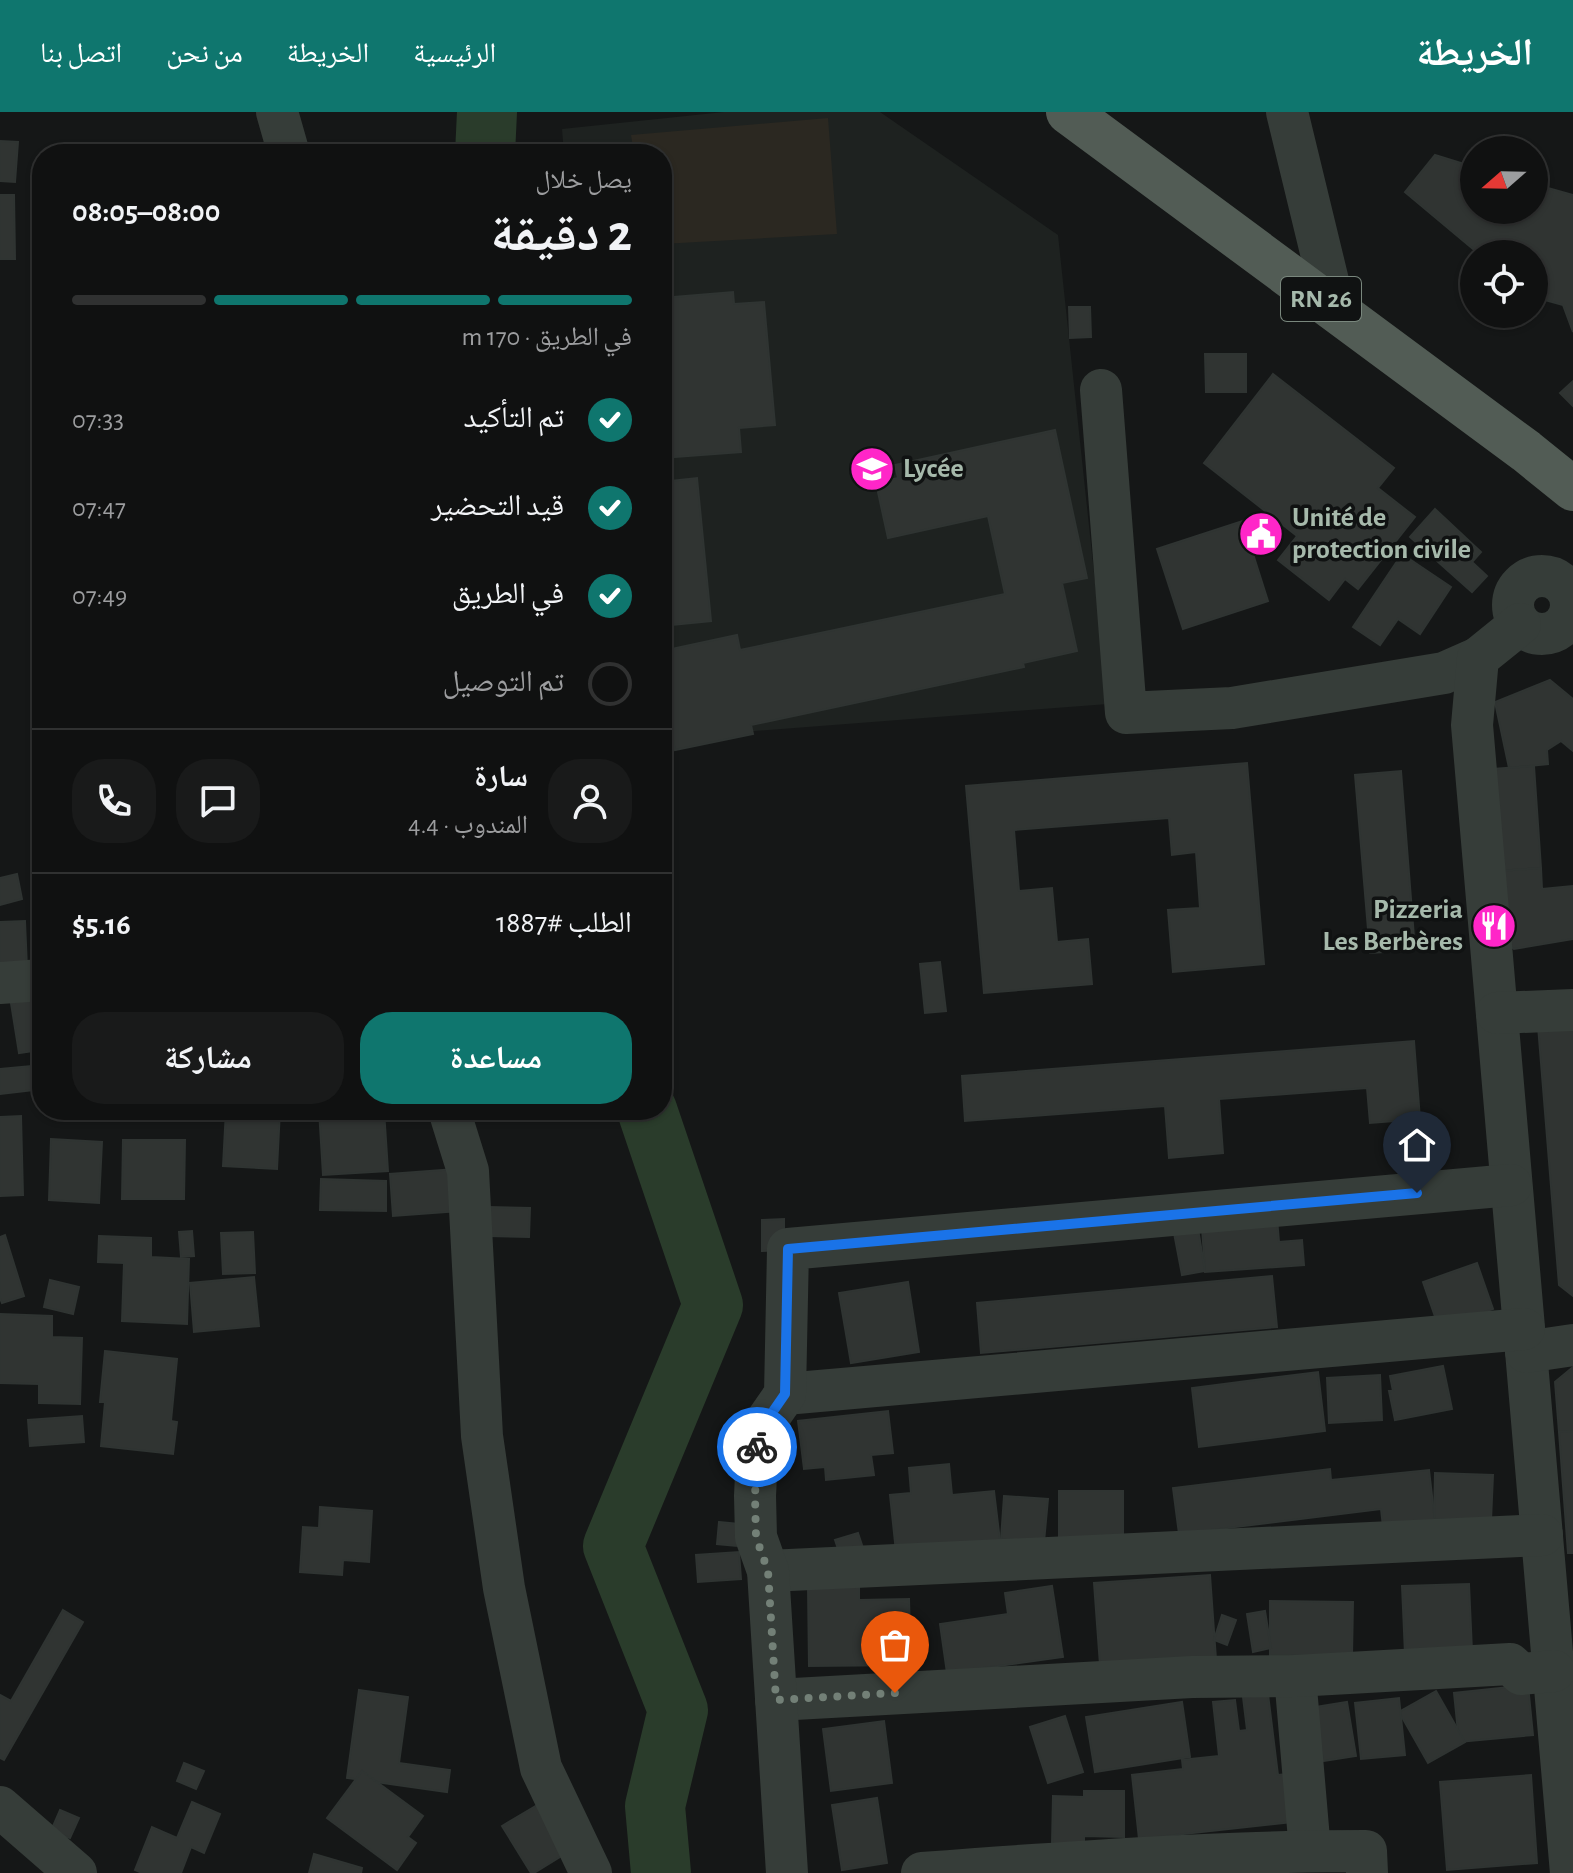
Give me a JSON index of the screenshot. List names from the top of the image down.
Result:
{
  "streets": {
    "main road": ["RN 26"]
  },
  "places": {
    "school or university": ["Lycée"],
    "public building": ["Unité de protection civile"],
    "restaurant": ["Pizzeria Les Berbères"]
  },
  "north": "left",
  "page": {
    "header": "الخريطة",
    "nav": [
      "الرئيسية",
      "الخريطة",
      "من نحن",
      "اتصل بنا"
    ],
    "heading": ["2 دقيقة", "يصل خلال", "08:00–08:05"],
    "panel": [
      "سارة",
      "المندوب · 4.4",
      "الطلب #1887",
      "$5.16"
    ],
    "bar": "في الطريق · 170 m",
    "list": [
      ["تم التأكيد", "07:33"],
      ["قيد التحضير", "07:47"],
      ["في الطريق", "07:49"],
      "تم التوصيل"
    ],
    "buttons": ["مساعدة", "مشاركة"]
  }
}
